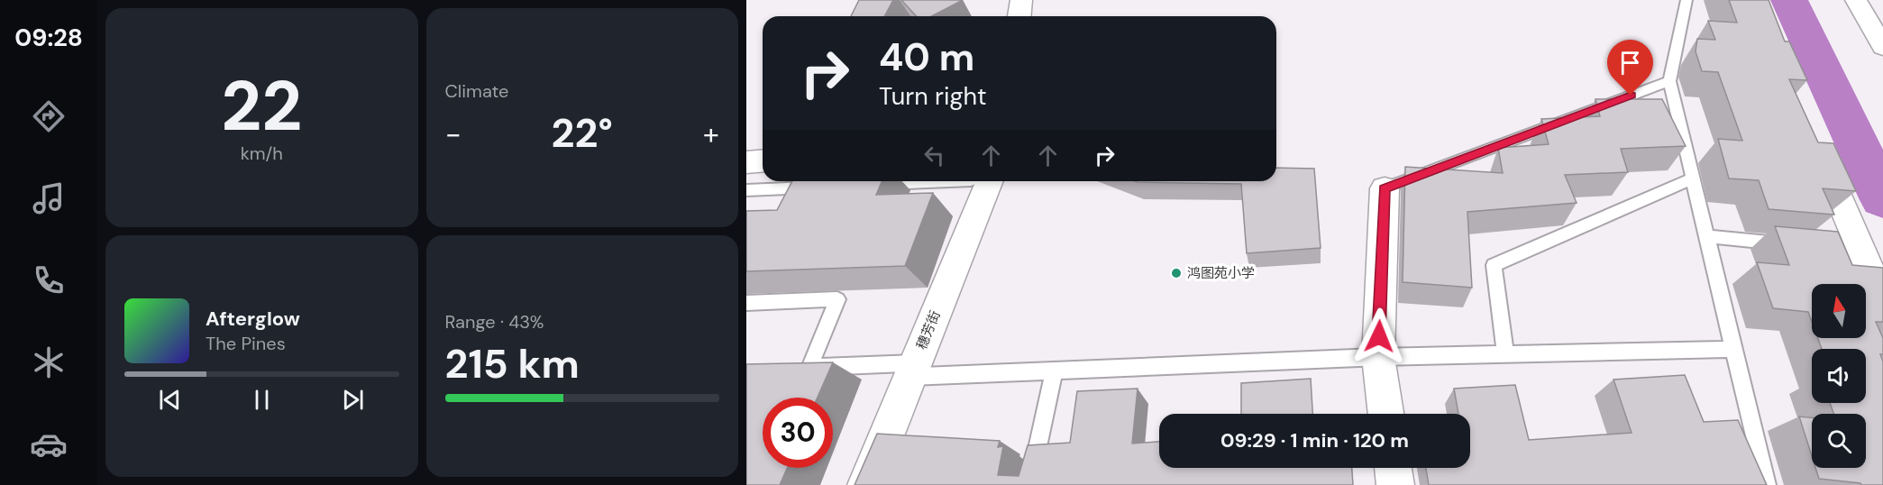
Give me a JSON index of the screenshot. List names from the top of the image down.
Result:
{
  "streets": {
    "street": ["穗芳街"]
  },
  "places": ["鸿图苑小学"],
  "north": "top",
  "page": {
    "tabs": "09:28",
    "tile": [
      ["22", "km/h"],
      "Climate",
      ["Range · 43%", "215 km"]
    ],
    "turn": ["40 m", "Turn right"],
    "heat": ["−", "22°", "+"],
    "song": ["Afterglow", "The Pines"],
    "limit": "30",
    "trip": "09:29 · 1 min · 120 m"
  }
}
